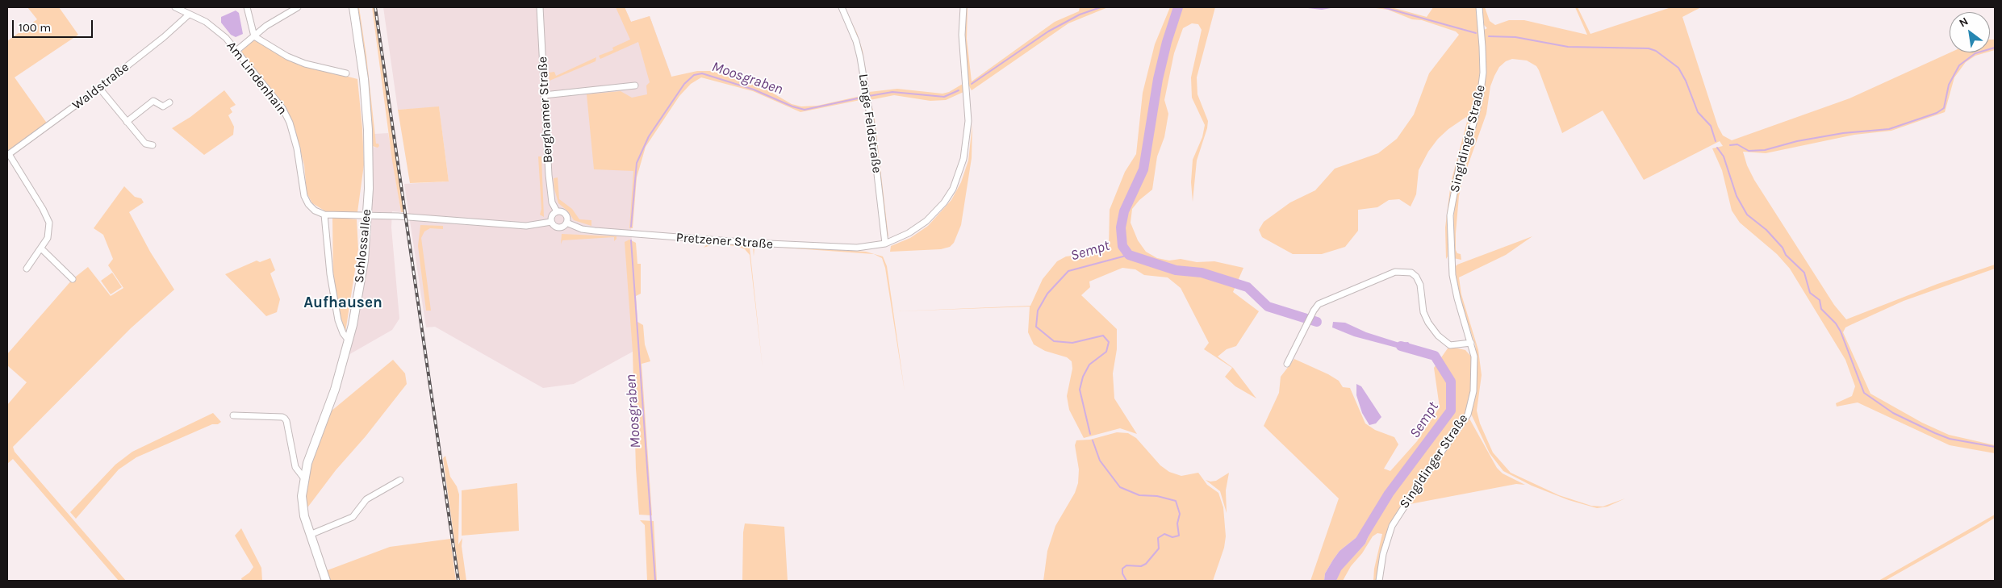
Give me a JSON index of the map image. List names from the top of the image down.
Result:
{
  "streets": {
    "main road": ["Schlossallee"],
    "street": [
      "Am Lindenhain",
      "Waldstraße",
      "Berghamer Straße",
      "Lange Feldstraße",
      "Singldinger Straße",
      "Pretzener Straße"
    ]
  },
  "crossings": [
    ["Am Lindenhain", "Waldstraße"],
    ["Berghamer Straße", "Pretzener Straße"],
    ["Lange Feldstraße", "Pretzener Straße"],
    ["Pretzener Straße", "Schlossallee"]
  ],
  "districts": ["Aufhausen"],
  "water": ["Moosgraben", "Sempt"],
  "scale_bar": "100 m",
  "north": "top left"
}
